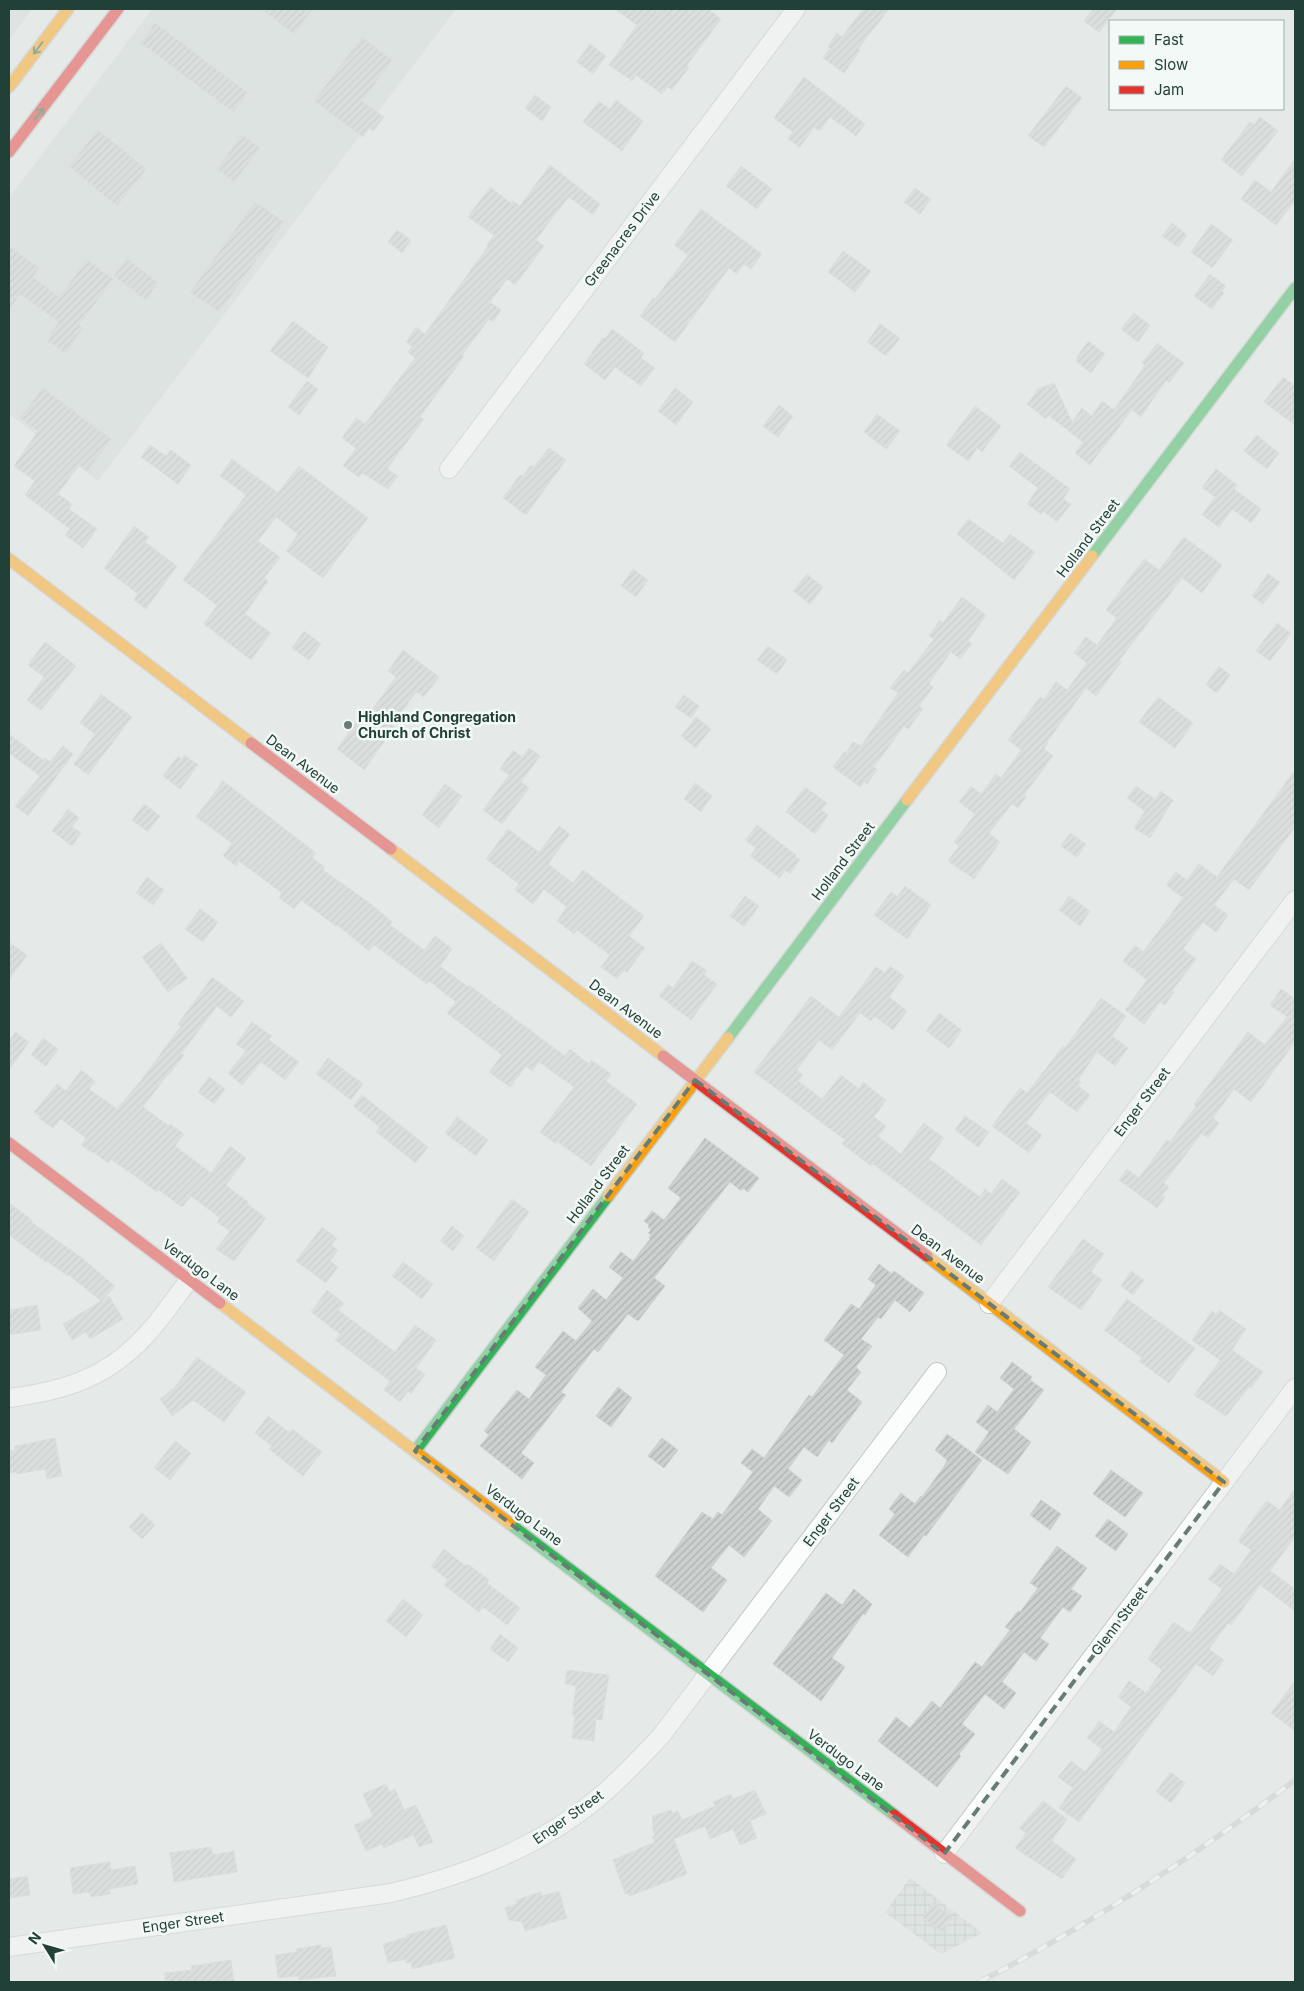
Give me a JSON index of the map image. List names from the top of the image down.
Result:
{
  "streets": {
    "street": [
      "Greenacres Drive",
      "Holland Street",
      "Dean Avenue",
      "Enger Street",
      "Verdugo Lane",
      "Glenn Street"
    ]
  },
  "crossings": [
    ["Holland Street", "Dean Avenue"],
    ["Holland Street", "Verdugo Lane"],
    ["Dean Avenue", "Enger Street"],
    ["Dean Avenue", "Glenn Street"],
    ["Enger Street", "Verdugo Lane"],
    ["Verdugo Lane", "Glenn Street"]
  ],
  "places": ["Highland Congregation Church of Christ"],
  "legend": ["Fast", "Slow", "Jam"],
  "north": "top left"
}
